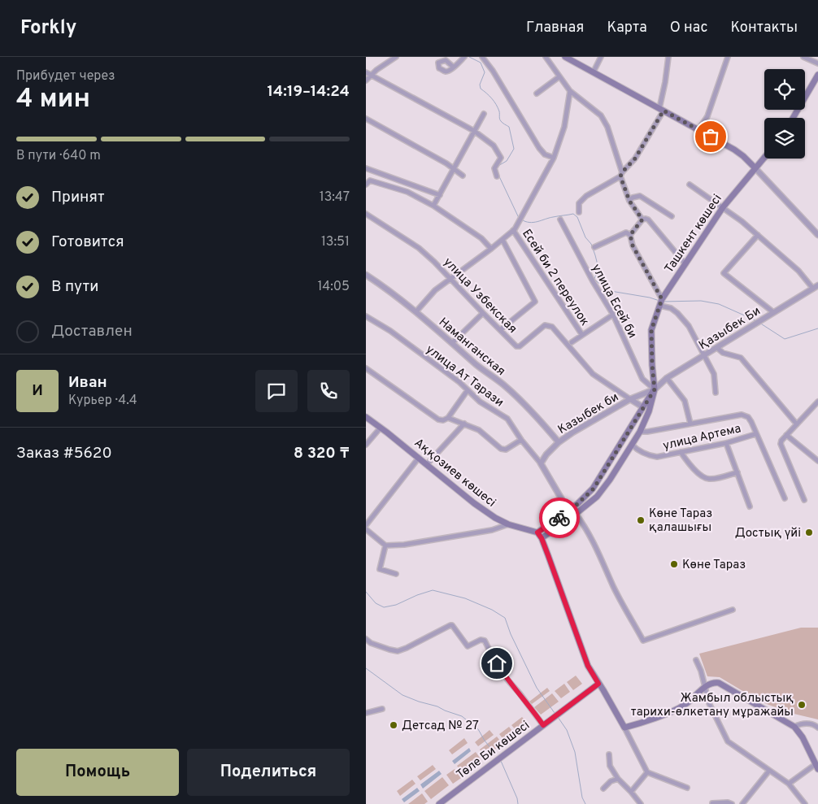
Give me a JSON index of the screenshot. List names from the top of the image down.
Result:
{
  "streets": {
    "main road": ["Ташкент көшесі", "Аққозиев көшесі", "Төле Би көшесі"],
    "street": [
      "Есей би 2 переулок",
      "улица Узбекская",
      "улица Есей би",
      "Қазыбек Би",
      "Наманганская",
      "улица Ат Тарази",
      "Казыбек би",
      "улица Артема"
    ]
  },
  "crossings": [
    ["Ташкент көшесі", "улица Есей би"],
    ["Ташкент көшесі", "Қазыбек Би"],
    ["Ташкент көшесі", "Казыбек би"],
    ["улица Узбекская", "Казыбек би"],
    ["улица Есей би", "Қазыбек Би"],
    ["улица Есей би", "Казыбек би"],
    ["Қазыбек Би", "Казыбек би"],
    ["Наманганская", "Казыбек би"],
    ["улица Ат Тарази", "Казыбек би"]
  ],
  "places": [
    "Көне Тараз қалашығы",
    "Достық үйі",
    "Көне Тараз",
    "Жамбыл облыстық тарихи-өлкетану мұражайы",
    "Детсад № 27"
  ],
  "page": {
    "header": "Forkly",
    "nav": [
      "Главная",
      "Карта",
      "О нас",
      "Контакты"
    ],
    "heading": ["4 мин", "Прибудет через", "14:19–14:24"],
    "panel": [
      "Иван",
      "Курьер · 4.4",
      "Заказ #5620",
      "8 320 ₸"
    ],
    "bar": "В пути · 640 m",
    "list": [
      ["Принят", "13:47"],
      ["Готовится", "13:51"],
      ["В пути", "14:05"],
      "Доставлен"
    ],
    "round": "И",
    "buttons": ["Помощь", "Поделиться"]
  }
}
